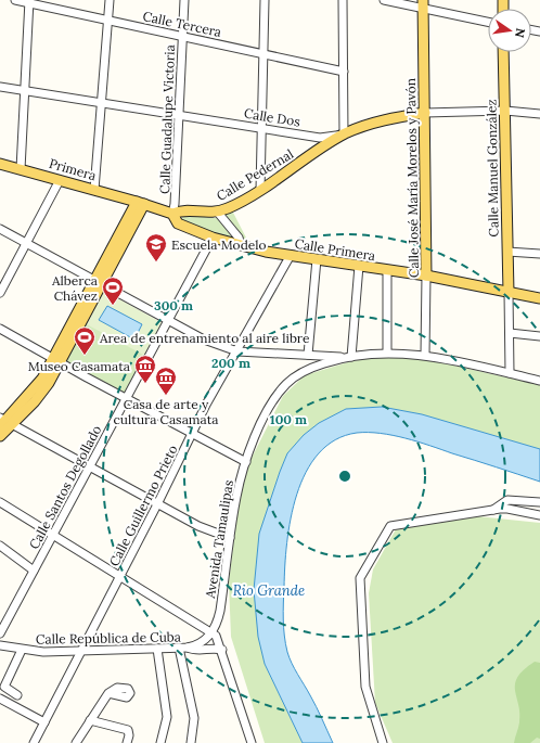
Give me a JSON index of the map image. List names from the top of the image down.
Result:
{
  "streets": {
    "main road": [
      "Calle Dos",
      "Calle Manuel González",
      "Primera",
      "Calle Pedernal",
      "Calle José María Morelos y Pavón",
      "Calle Primera"
    ],
    "street": [
      "Calle Tercera",
      "Calle Guadalupe Victoria",
      "Calle Santos Degollado",
      "Calle Guillermo Prieto",
      "Avenida Tamaulipas",
      "Calle República de Cuba"
    ]
  },
  "crossings": [
    ["Calle Tercera", "Calle Guadalupe Victoria"],
    ["Calle Dos", "Calle Guadalupe Victoria"],
    ["Calle Dos", "Calle Manuel González"],
    ["Calle Dos", "Calle Pedernal"],
    ["Calle Dos", "Calle José María Morelos y Pavón"],
    ["Calle Guadalupe Victoria", "Calle Pedernal"],
    ["Calle Guadalupe Victoria", "Calle Primera"],
    ["Calle Manuel González", "Calle Primera"],
    ["Primera", "Calle Primera"],
    ["Calle Pedernal", "Calle Primera"],
    ["Calle José María Morelos y Pavón", "Calle Primera"],
    ["Calle José María Morelos y Pavón", "Avenida Tamaulipas"],
    ["Calle Primera", "Calle Santos Degollado"],
    ["Calle Primera", "Calle Guillermo Prieto"],
    ["Calle Guillermo Prieto", "Calle República de Cuba"],
    ["Avenida Tamaulipas", "Calle República de Cuba"]
  ],
  "water": ["Rio Grande"],
  "places": {
    "school or university": ["Escuela Modelo"],
    "sports": ["Alberca Chávez", "Area de entrenamiento al aire libre"],
    "museum": ["Museo Casamata", "Casa de arte y cultura Casamata"]
  },
  "north": "right",
  "rings": ["300 m", "200 m", "100 m"]
}
